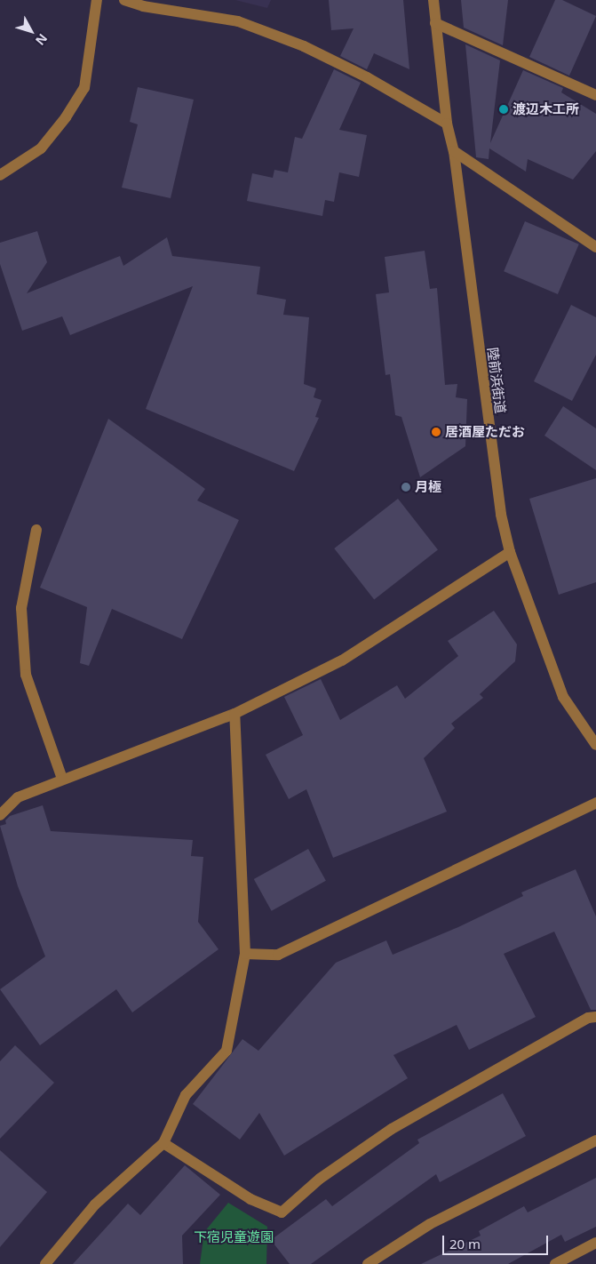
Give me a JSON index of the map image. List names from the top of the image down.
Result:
{
  "streets": {
    "street": ["陸前浜街道"]
  },
  "parks": ["下宿児童遊園"],
  "places": ["渡辺木工所", "居酒屋ただお", "月極"],
  "scale_bar": "20 m",
  "north": "bottom right"
}
